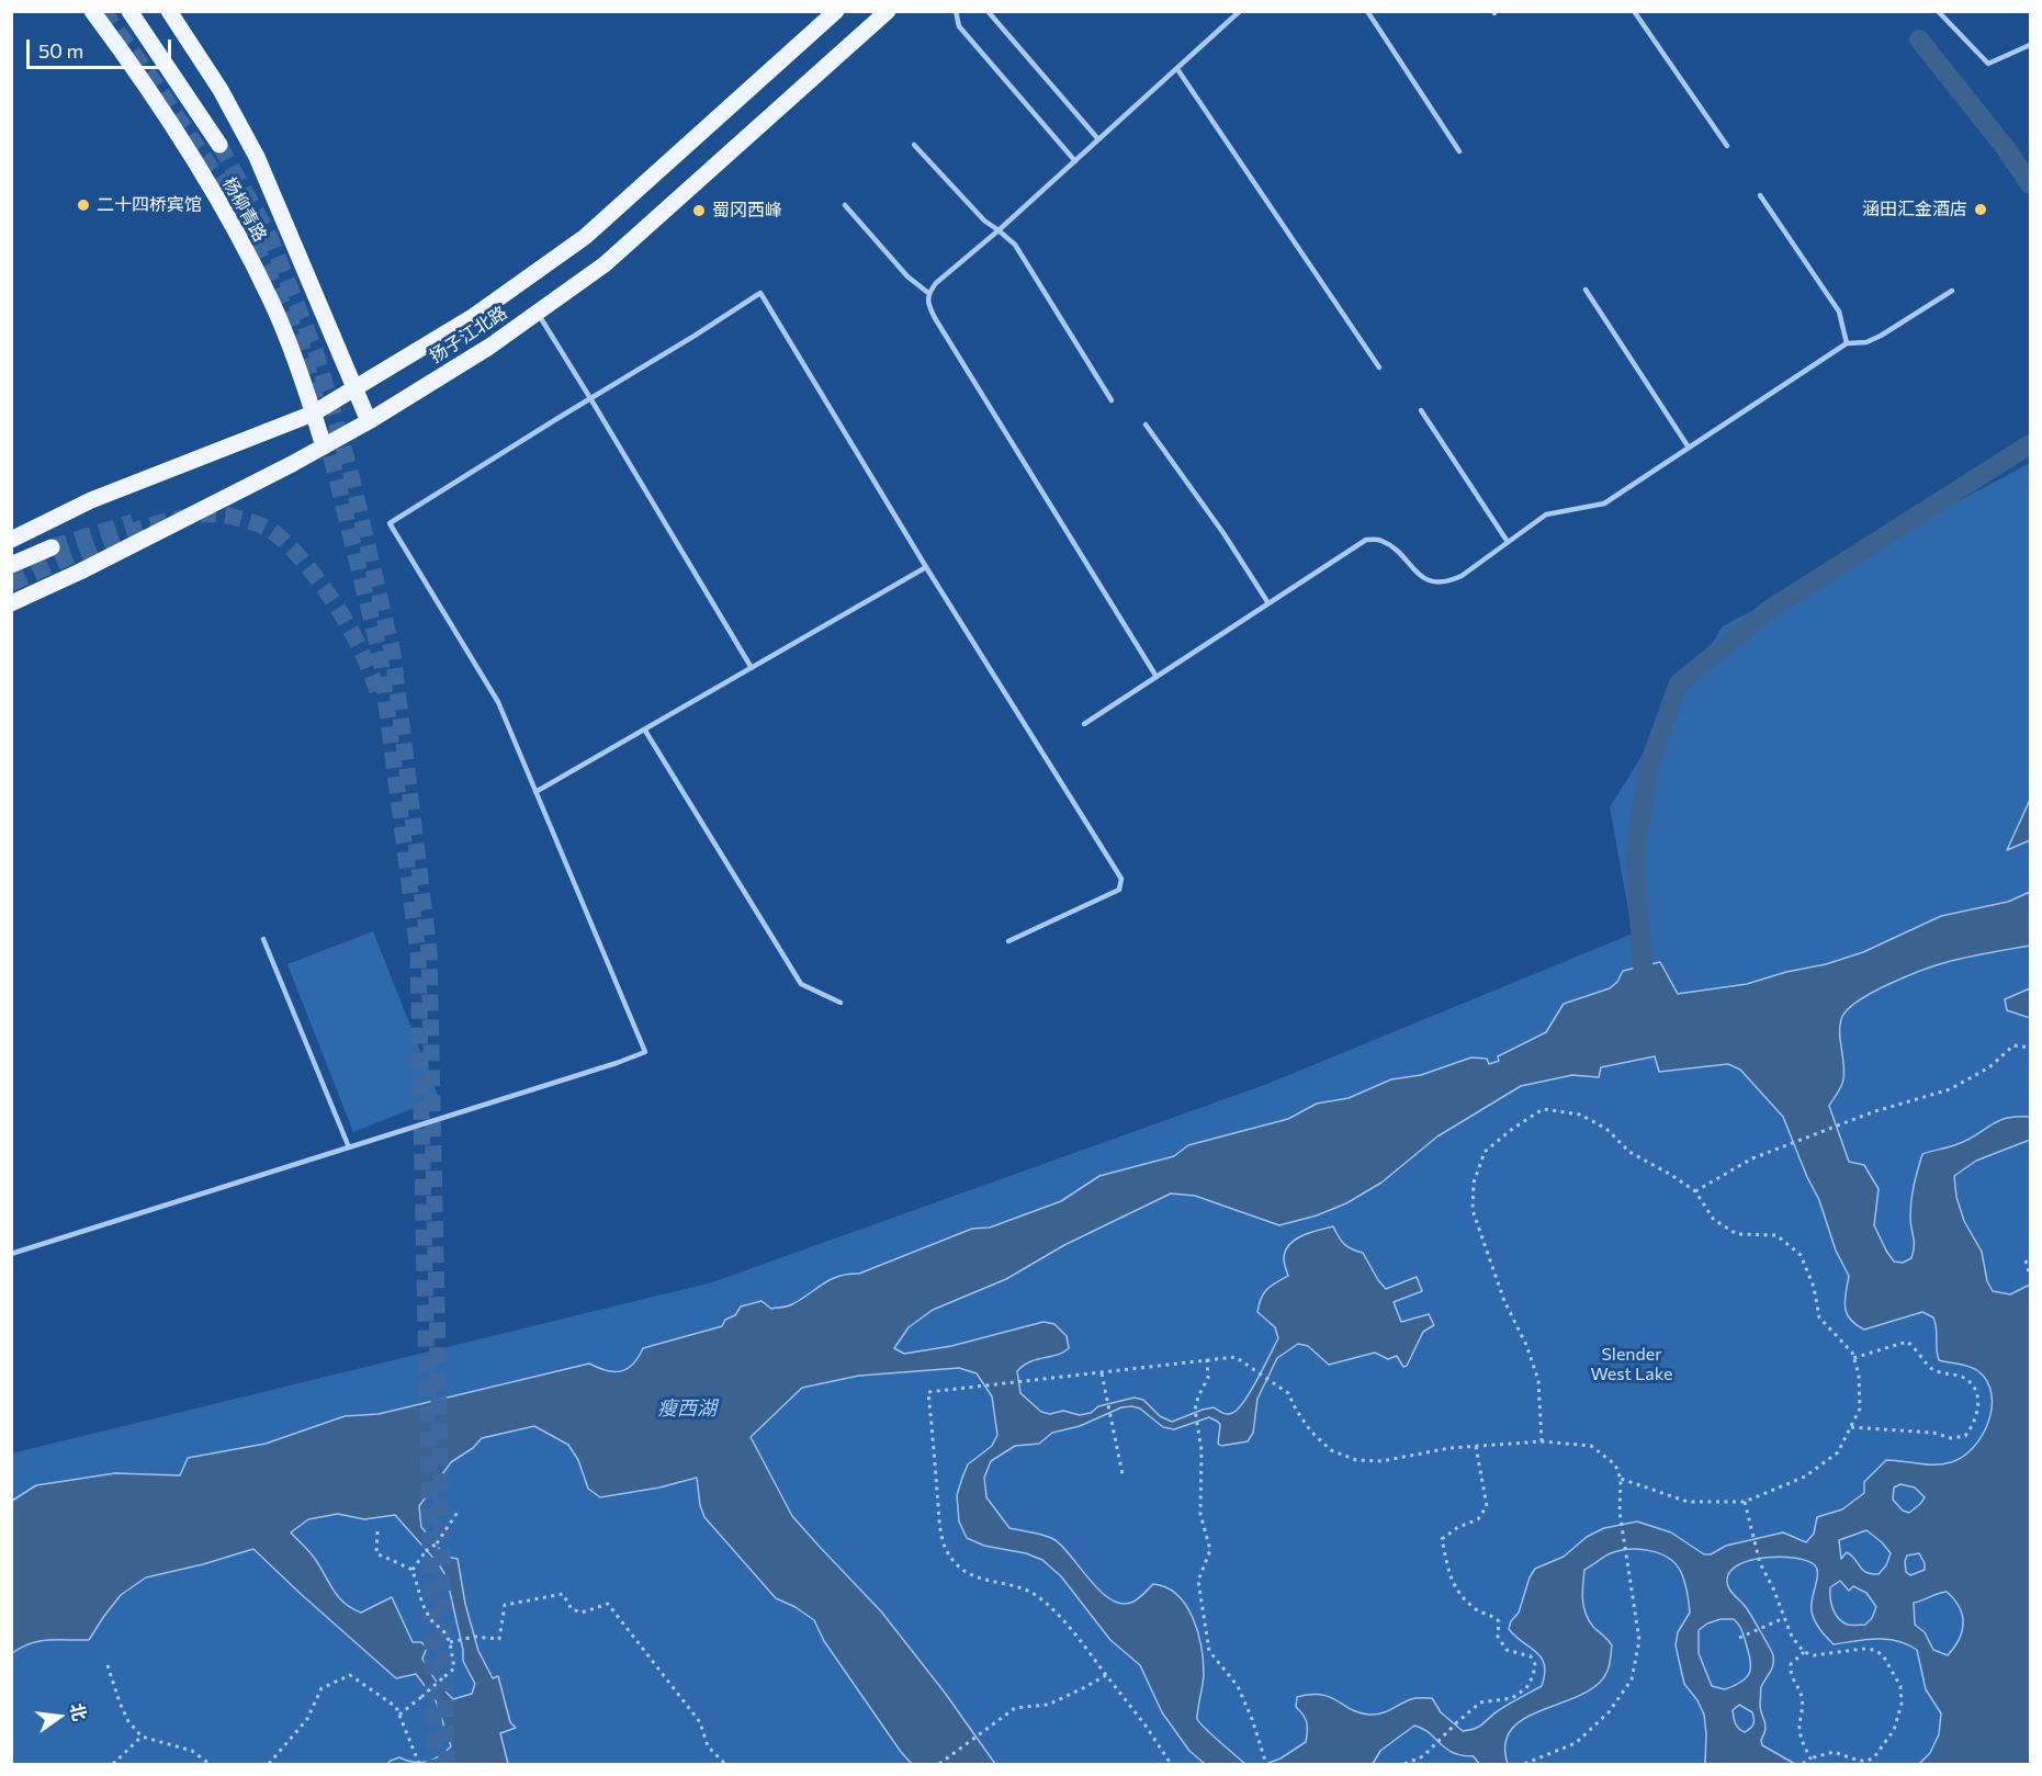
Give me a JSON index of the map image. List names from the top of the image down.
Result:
{
  "streets": {
    "main road": ["杨柳青路", "扬子江北路"]
  },
  "crossings": [
    ["杨柳青路", "扬子江北路"]
  ],
  "water": ["瘦西湖"],
  "parks": ["Slender West Lake"],
  "places": ["二十四桥宾馆", "涵田汇金酒店", "蜀冈西峰"],
  "scale_bar": "50 m",
  "north": "right"
}
